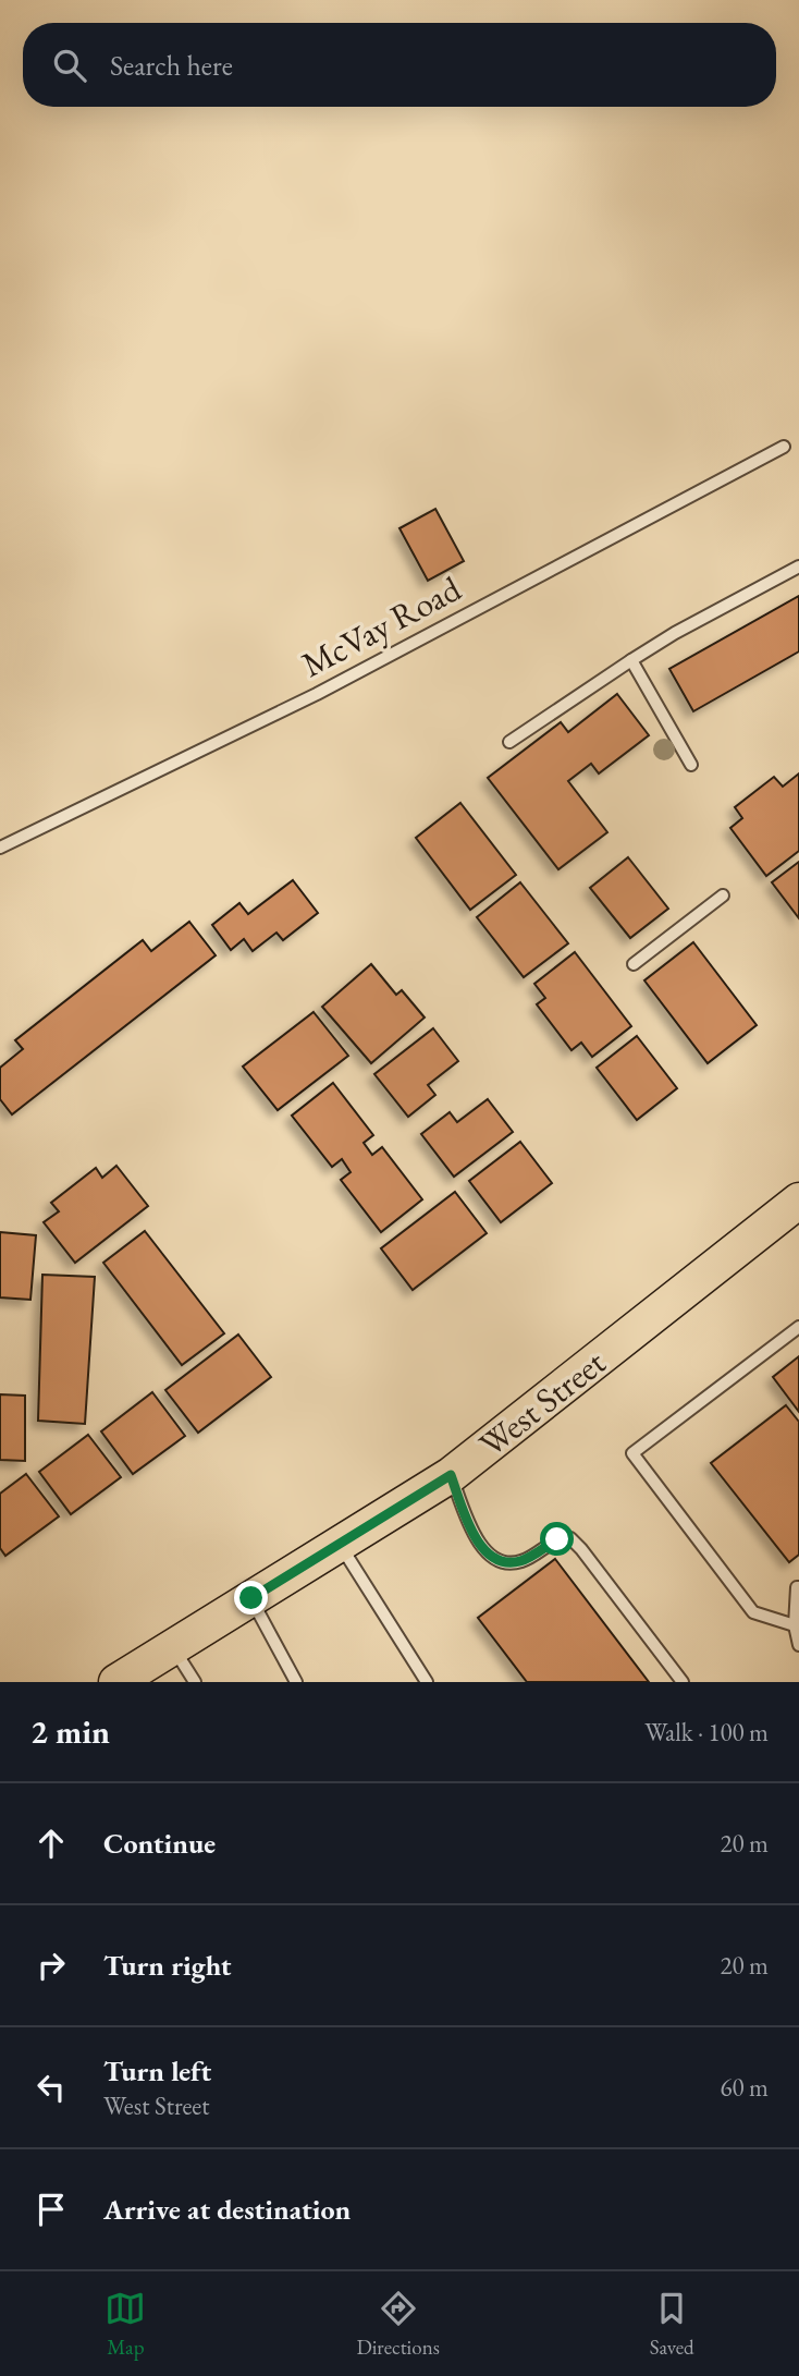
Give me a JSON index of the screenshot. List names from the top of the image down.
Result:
{
  "streets": {
    "main road": ["West Street"],
    "lane": ["McVay Road"]
  },
  "page": {
    "search": "Search here",
    "heading": ["2 min", "Walk · 100 m"],
    "list": [
      ["Continue", "20 m"],
      ["Turn right", "20 m"],
      ["Turn left", "West Street", "60 m"],
      "Arrive at destination"
    ],
    "nav": ["Map", "Directions", "Saved"]
  }
}
